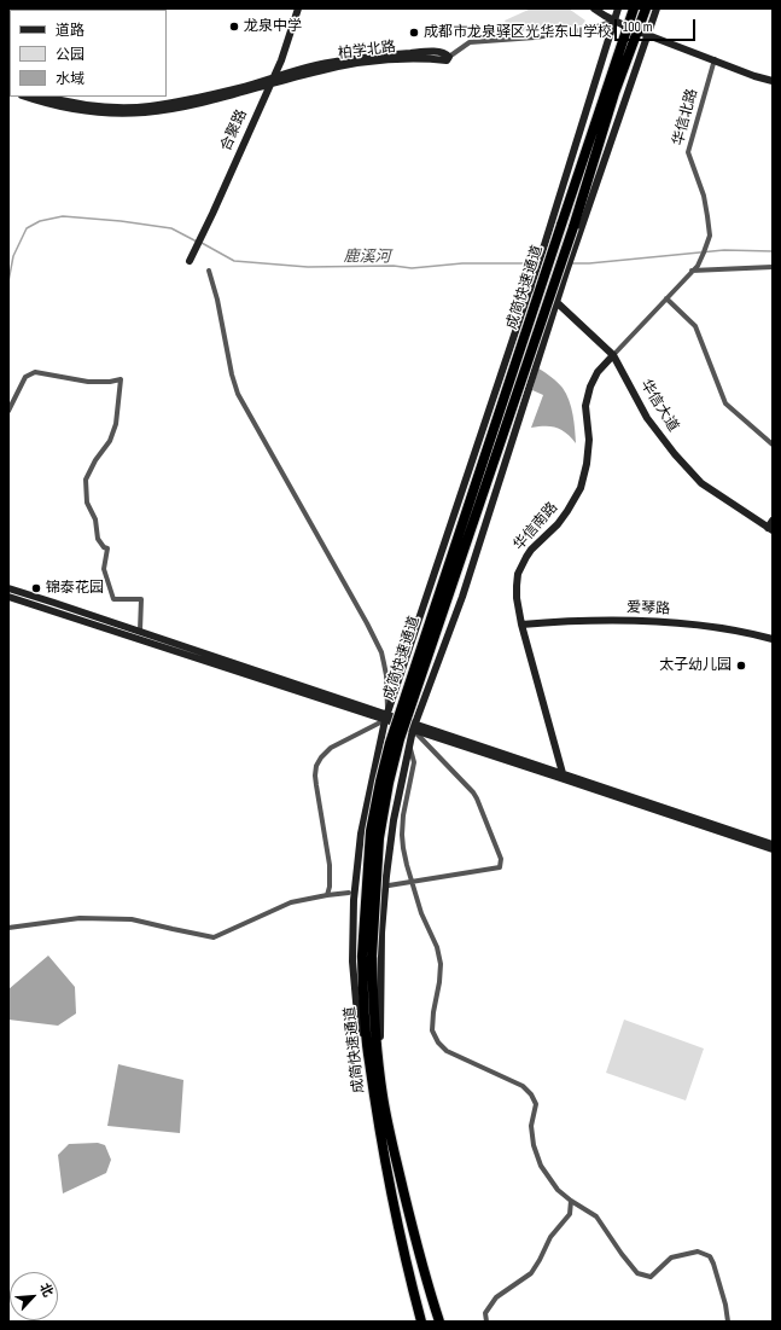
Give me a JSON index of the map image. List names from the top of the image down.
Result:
{
  "streets": {
    "highway": ["成简快速通道"],
    "street": [
      "柏学北路",
      "华信北路",
      "合聚路",
      "华信大道",
      "华信南路",
      "爱琴路"
    ]
  },
  "crossings": [
    ["柏学北路", "合聚路"],
    ["华信大道", "华信南路"],
    ["华信南路", "爱琴路"]
  ],
  "water": ["鹿溪河"],
  "places": [
    "龙泉中学",
    "成都市龙泉驿区光华东山学校",
    "锦泰花园",
    "太子幼儿园"
  ],
  "legend": ["道路", "公园", "水域"],
  "scale_bar": "100 m",
  "north": "top right"
}
